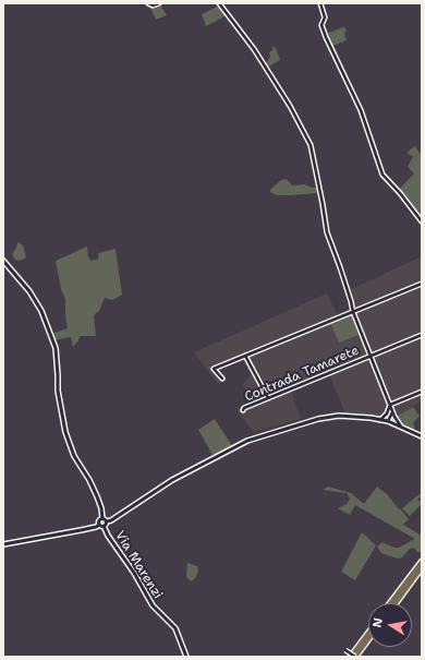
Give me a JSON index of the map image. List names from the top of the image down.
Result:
{
  "streets": {
    "main road": ["Via Marenzi"],
    "street": ["Contrada Tamarete"]
  },
  "north": "left"
}
